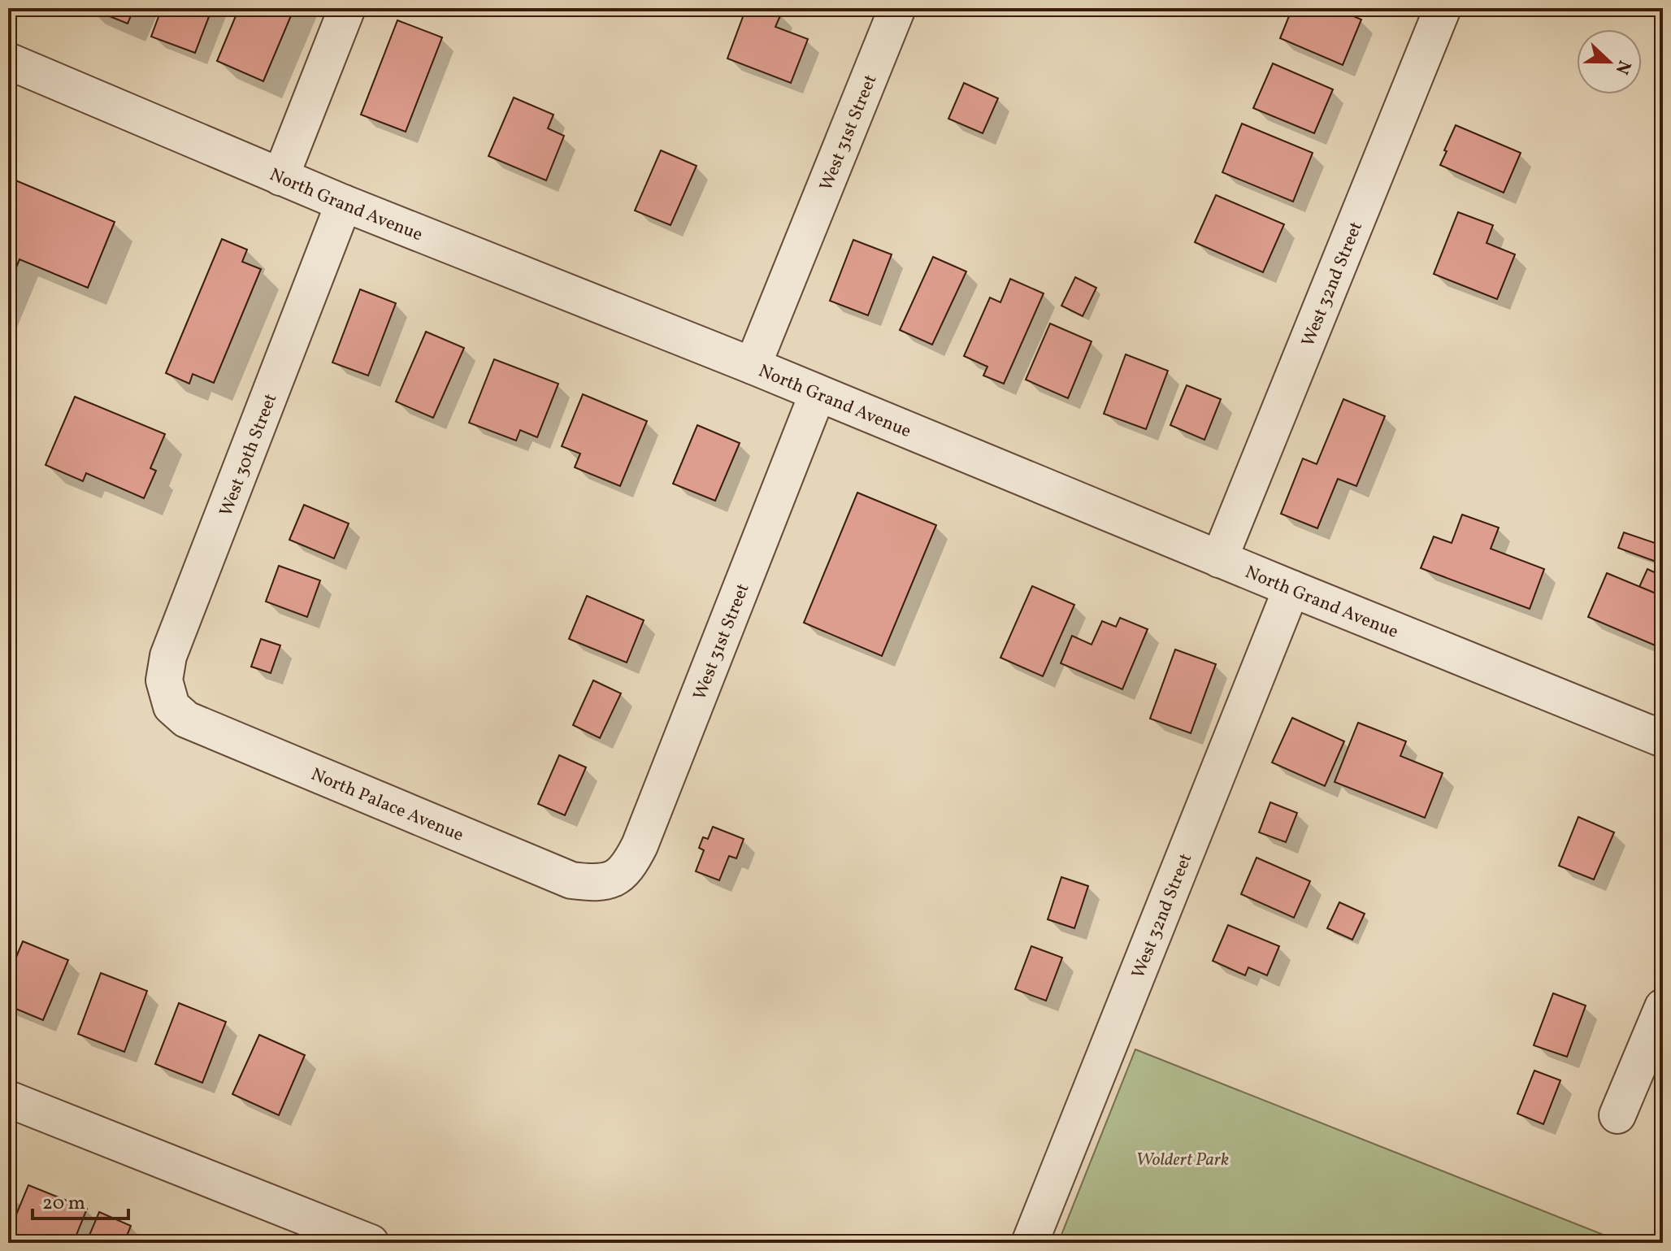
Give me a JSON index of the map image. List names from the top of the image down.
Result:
{
  "streets": {
    "street": [
      "West 31st Street",
      "North Grand Avenue",
      "West 32nd Street",
      "West 30th Street",
      "North Palace Avenue"
    ]
  },
  "crossings": [
    ["West 31st Street", "North Grand Avenue"],
    ["West 31st Street", "North Palace Avenue"],
    ["North Grand Avenue", "West 32nd Street"],
    ["North Grand Avenue", "West 30th Street"],
    ["West 30th Street", "North Palace Avenue"]
  ],
  "parks": ["Woldert Park"],
  "scale_bar": "20 m",
  "north": "right"
}
